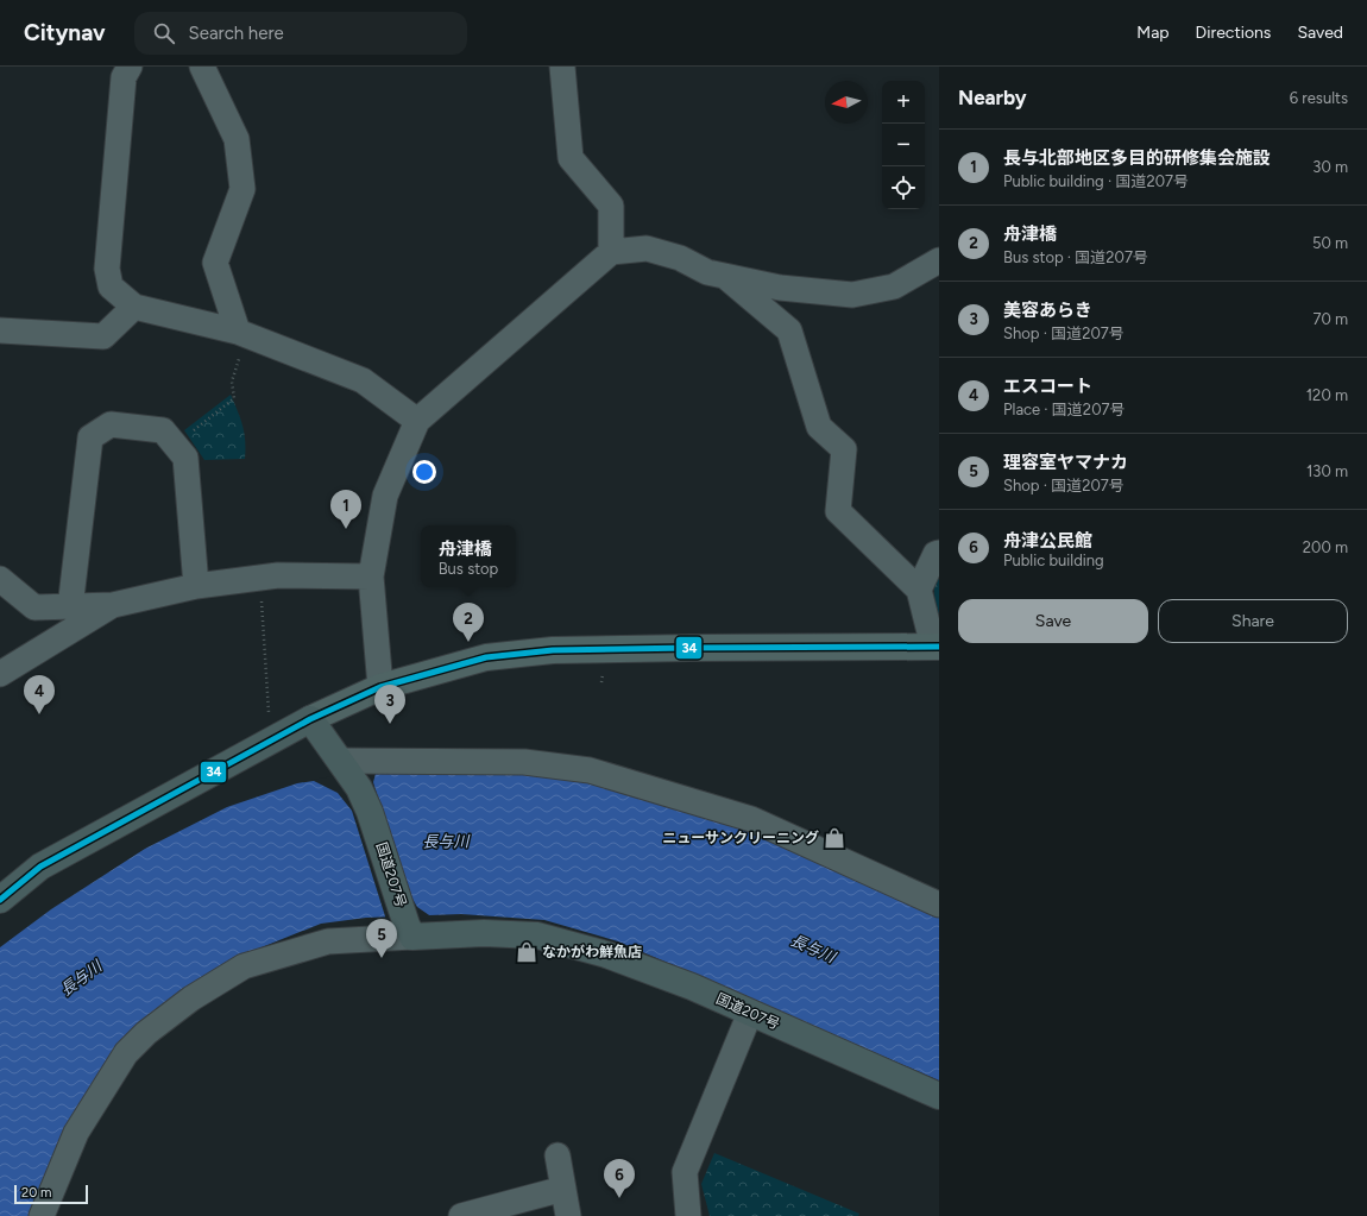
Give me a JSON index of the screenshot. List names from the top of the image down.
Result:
{
  "streets": {
    "highway": ["国道207号"]
  },
  "water": ["長与川"],
  "places": {
    "shop": ["ニューサンクリーニング", "なかがわ鮮魚店"]
  },
  "lines": ["transit line 34"],
  "scale_bar": "20 m",
  "north": "left",
  "page": {
    "header": "Citynav",
    "search": "Search here",
    "nav": ["Map", "Directions", "Saved"],
    "heading": ["Nearby", "6 results"],
    "map_buttons": ["+", "−"],
    "list": [
      {
        "mark": "1",
        "name": "長与北部地区多目的研修集会施設",
        "note": "Public building · 国道207号",
        "value": "30 m"
      },
      {
        "mark": "2",
        "name": "舟津橋",
        "note": "Bus stop · 国道207号",
        "value": "50 m"
      },
      {
        "mark": "3",
        "name": "美容あらき",
        "note": "Shop · 国道207号",
        "value": "70 m"
      },
      {
        "mark": "4",
        "name": "エスコート",
        "note": "Place · 国道207号",
        "value": "120 m"
      },
      {
        "mark": "5",
        "name": "理容室ヤマナカ",
        "note": "Shop · 国道207号",
        "value": "130 m"
      },
      {
        "mark": "6",
        "name": "舟津公民館",
        "note": "Public building",
        "value": "200 m"
      }
    ],
    "pins": [
      "1",
      "2",
      "4",
      "3",
      "5",
      "6"
    ],
    "popup": ["舟津橋", "Bus stop"],
    "buttons": ["Save", "Share"],
    "scale": "20 m"
  }
}
